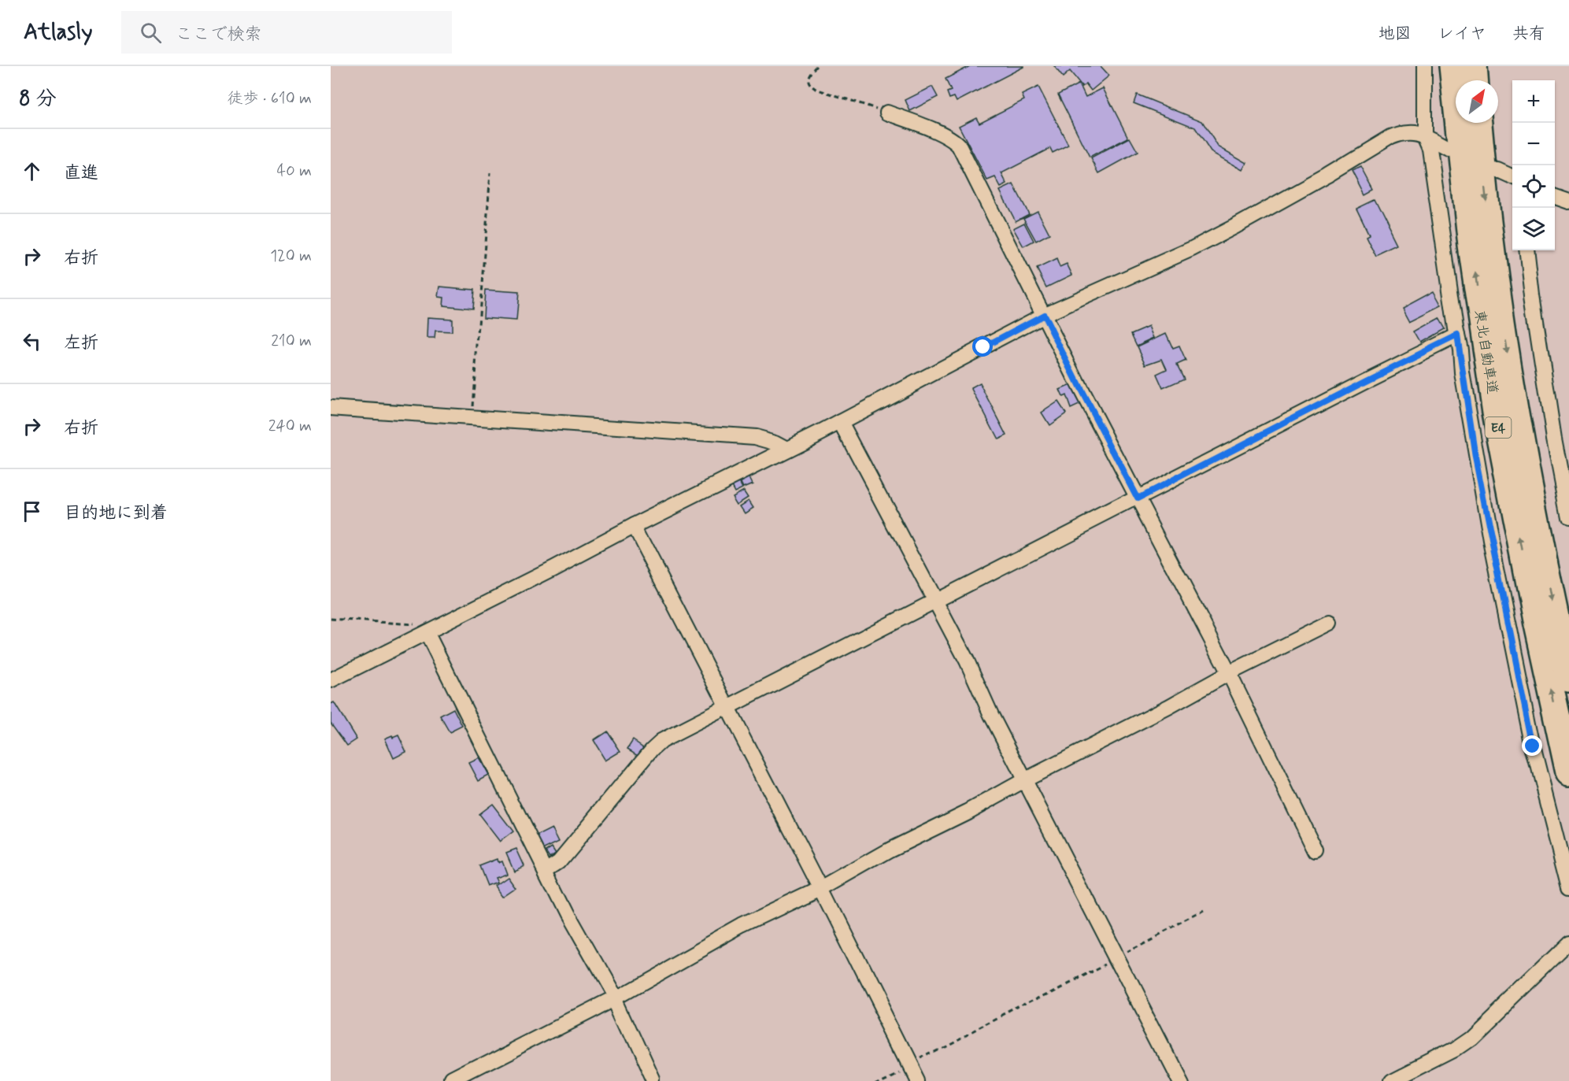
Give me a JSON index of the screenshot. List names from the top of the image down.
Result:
{
  "streets": {
    "highway": ["東北自動車道", "E4"]
  },
  "north": "top right",
  "page": {
    "header": "Atlasly",
    "search": "ここで検索",
    "nav": ["地図", "レイヤ", "共有"],
    "heading": ["8 分", "徒歩 · 610 m"],
    "map_buttons": ["+", "−"],
    "list": [
      ["直進", "40 m"],
      ["右折", "120 m"],
      ["左折", "210 m"],
      ["右折", "240 m"],
      "目的地に到着"
    ]
  }
}
